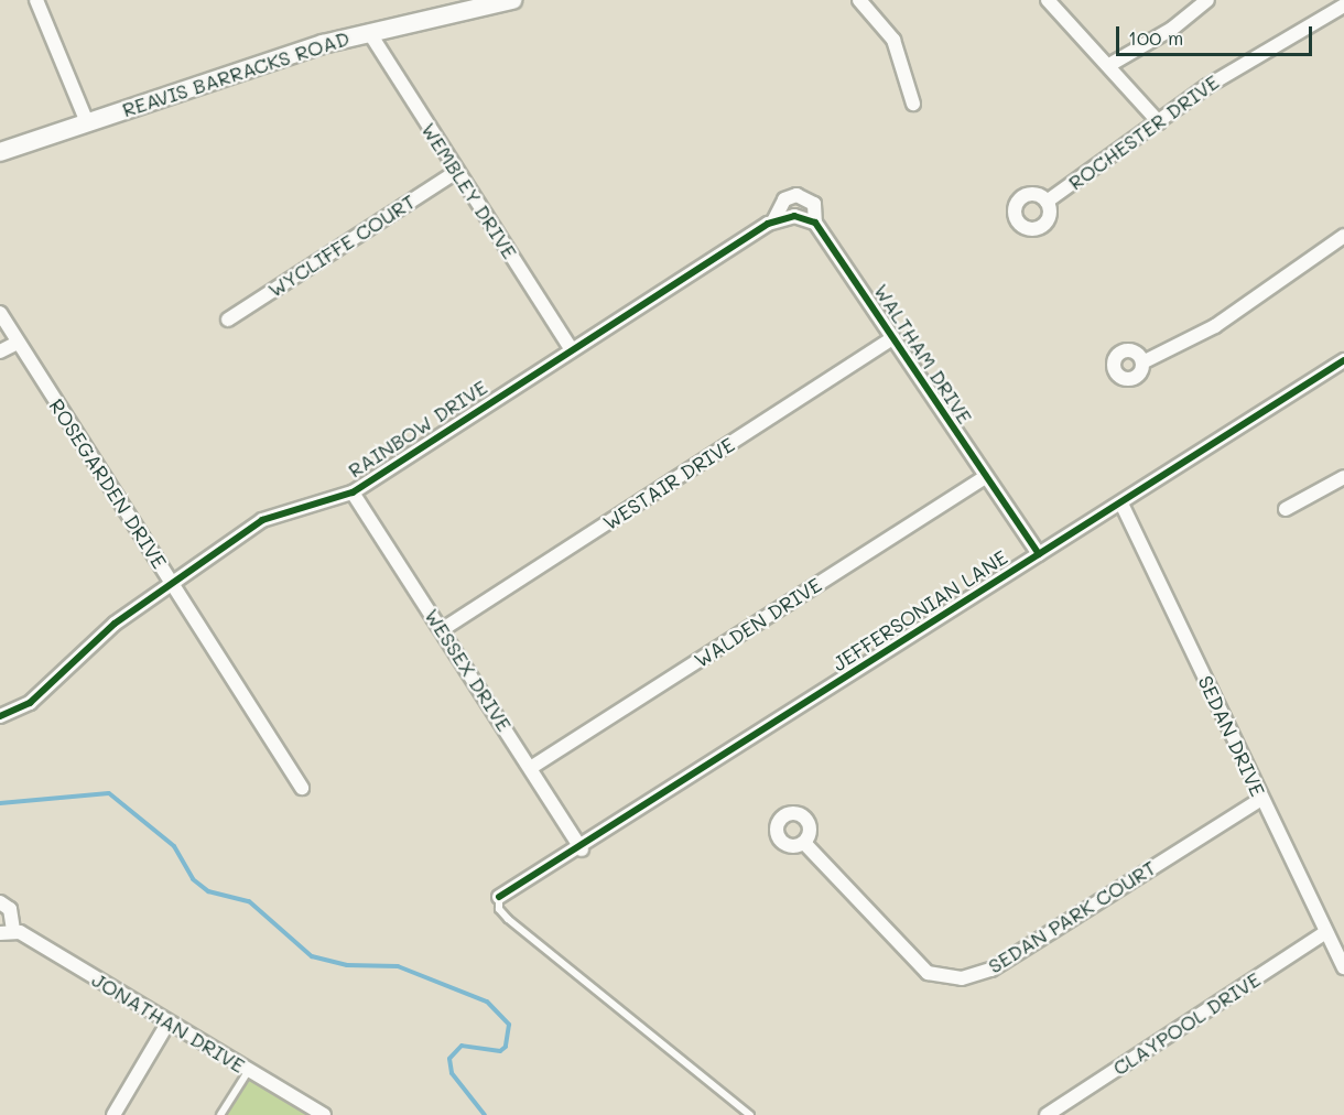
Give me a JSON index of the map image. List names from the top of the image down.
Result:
{
  "streets": {
    "main road": ["REAVIS BARRACKS ROAD"],
    "street": [
      "ROCHESTER DRIVE",
      "WEMBLEY DRIVE",
      "WYCLIFFE COURT",
      "WALTHAM DRIVE",
      "RAINBOW DRIVE",
      "ROSEGARDEN DRIVE",
      "WESTAIR DRIVE",
      "JEFFERSONIAN LANE",
      "WALDEN DRIVE",
      "WESSEX DRIVE",
      "SEDAN DRIVE",
      "SEDAN PARK COURT",
      "JONATHAN DRIVE",
      "CLAYPOOL DRIVE"
    ]
  },
  "crossings": [
    ["REAVIS BARRACKS ROAD", "WEMBLEY DRIVE"],
    ["WEMBLEY DRIVE", "WYCLIFFE COURT"],
    ["WEMBLEY DRIVE", "RAINBOW DRIVE"],
    ["WALTHAM DRIVE", "RAINBOW DRIVE"],
    ["WALTHAM DRIVE", "WESTAIR DRIVE"],
    ["WALTHAM DRIVE", "JEFFERSONIAN LANE"],
    ["WALTHAM DRIVE", "WALDEN DRIVE"],
    ["RAINBOW DRIVE", "ROSEGARDEN DRIVE"],
    ["RAINBOW DRIVE", "WESSEX DRIVE"],
    ["WESTAIR DRIVE", "WESSEX DRIVE"],
    ["JEFFERSONIAN LANE", "WESSEX DRIVE"],
    ["JEFFERSONIAN LANE", "SEDAN DRIVE"],
    ["WALDEN DRIVE", "WESSEX DRIVE"],
    ["SEDAN DRIVE", "SEDAN PARK COURT"],
    ["SEDAN DRIVE", "CLAYPOOL DRIVE"]
  ],
  "scale_bar": "100 m"
}
